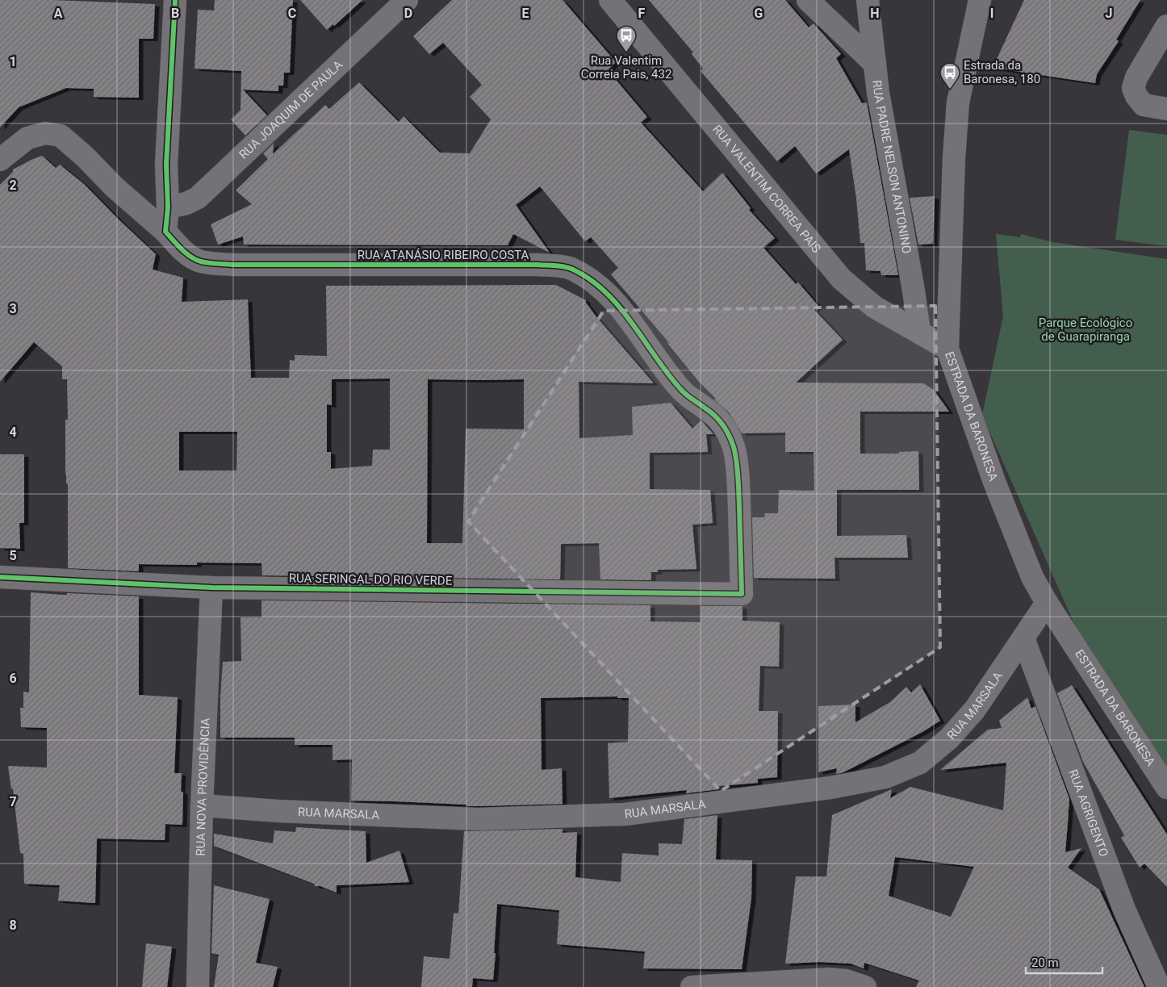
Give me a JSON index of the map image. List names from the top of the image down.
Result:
{
  "streets": {
    "street": [
      "RUA JOAQUIM DE PAULA",
      "RUA PADRE NELSON ANTONINO",
      "RUA VALENTIM CORREA PAIS",
      "RUA ATANÁSIO RIBEIRO COSTA",
      "ESTRADA DA BARONESA",
      "RUA SERINGAL DO RIO VERDE",
      "RUA MARSALA",
      "RUA NOVA PROVIDÊNCIA",
      "RUA AGRIGENTO"
    ]
  },
  "crossings": [
    ["RUA PADRE NELSON ANTONINO", "RUA VALENTIM CORREA PAIS"],
    ["RUA VALENTIM CORREA PAIS", "ESTRADA DA BARONESA"],
    ["RUA ATANÁSIO RIBEIRO COSTA", "RUA SERINGAL DO RIO VERDE"],
    ["ESTRADA DA BARONESA", "RUA MARSALA"],
    ["RUA SERINGAL DO RIO VERDE", "RUA NOVA PROVIDÊNCIA"],
    ["RUA MARSALA", "RUA NOVA PROVIDÊNCIA"],
    ["RUA MARSALA", "RUA AGRIGENTO"]
  ],
  "parks": ["Parque Ecológico de Guarapiranga"],
  "places": {
    "bus stop": ["Rua Valentim Correia Pais, 432", "Estrada da Baronesa, 180"]
  },
  "scale_bar": "20 m",
  "grid": {
    "columns": [
      "A",
      "B",
      "C",
      "D",
      "E",
      "F",
      "G",
      "H",
      "I",
      "J"
    ],
    "rows": [
      "1",
      "2",
      "3",
      "4",
      "5",
      "6",
      "7",
      "8"
    ]
  }
}
